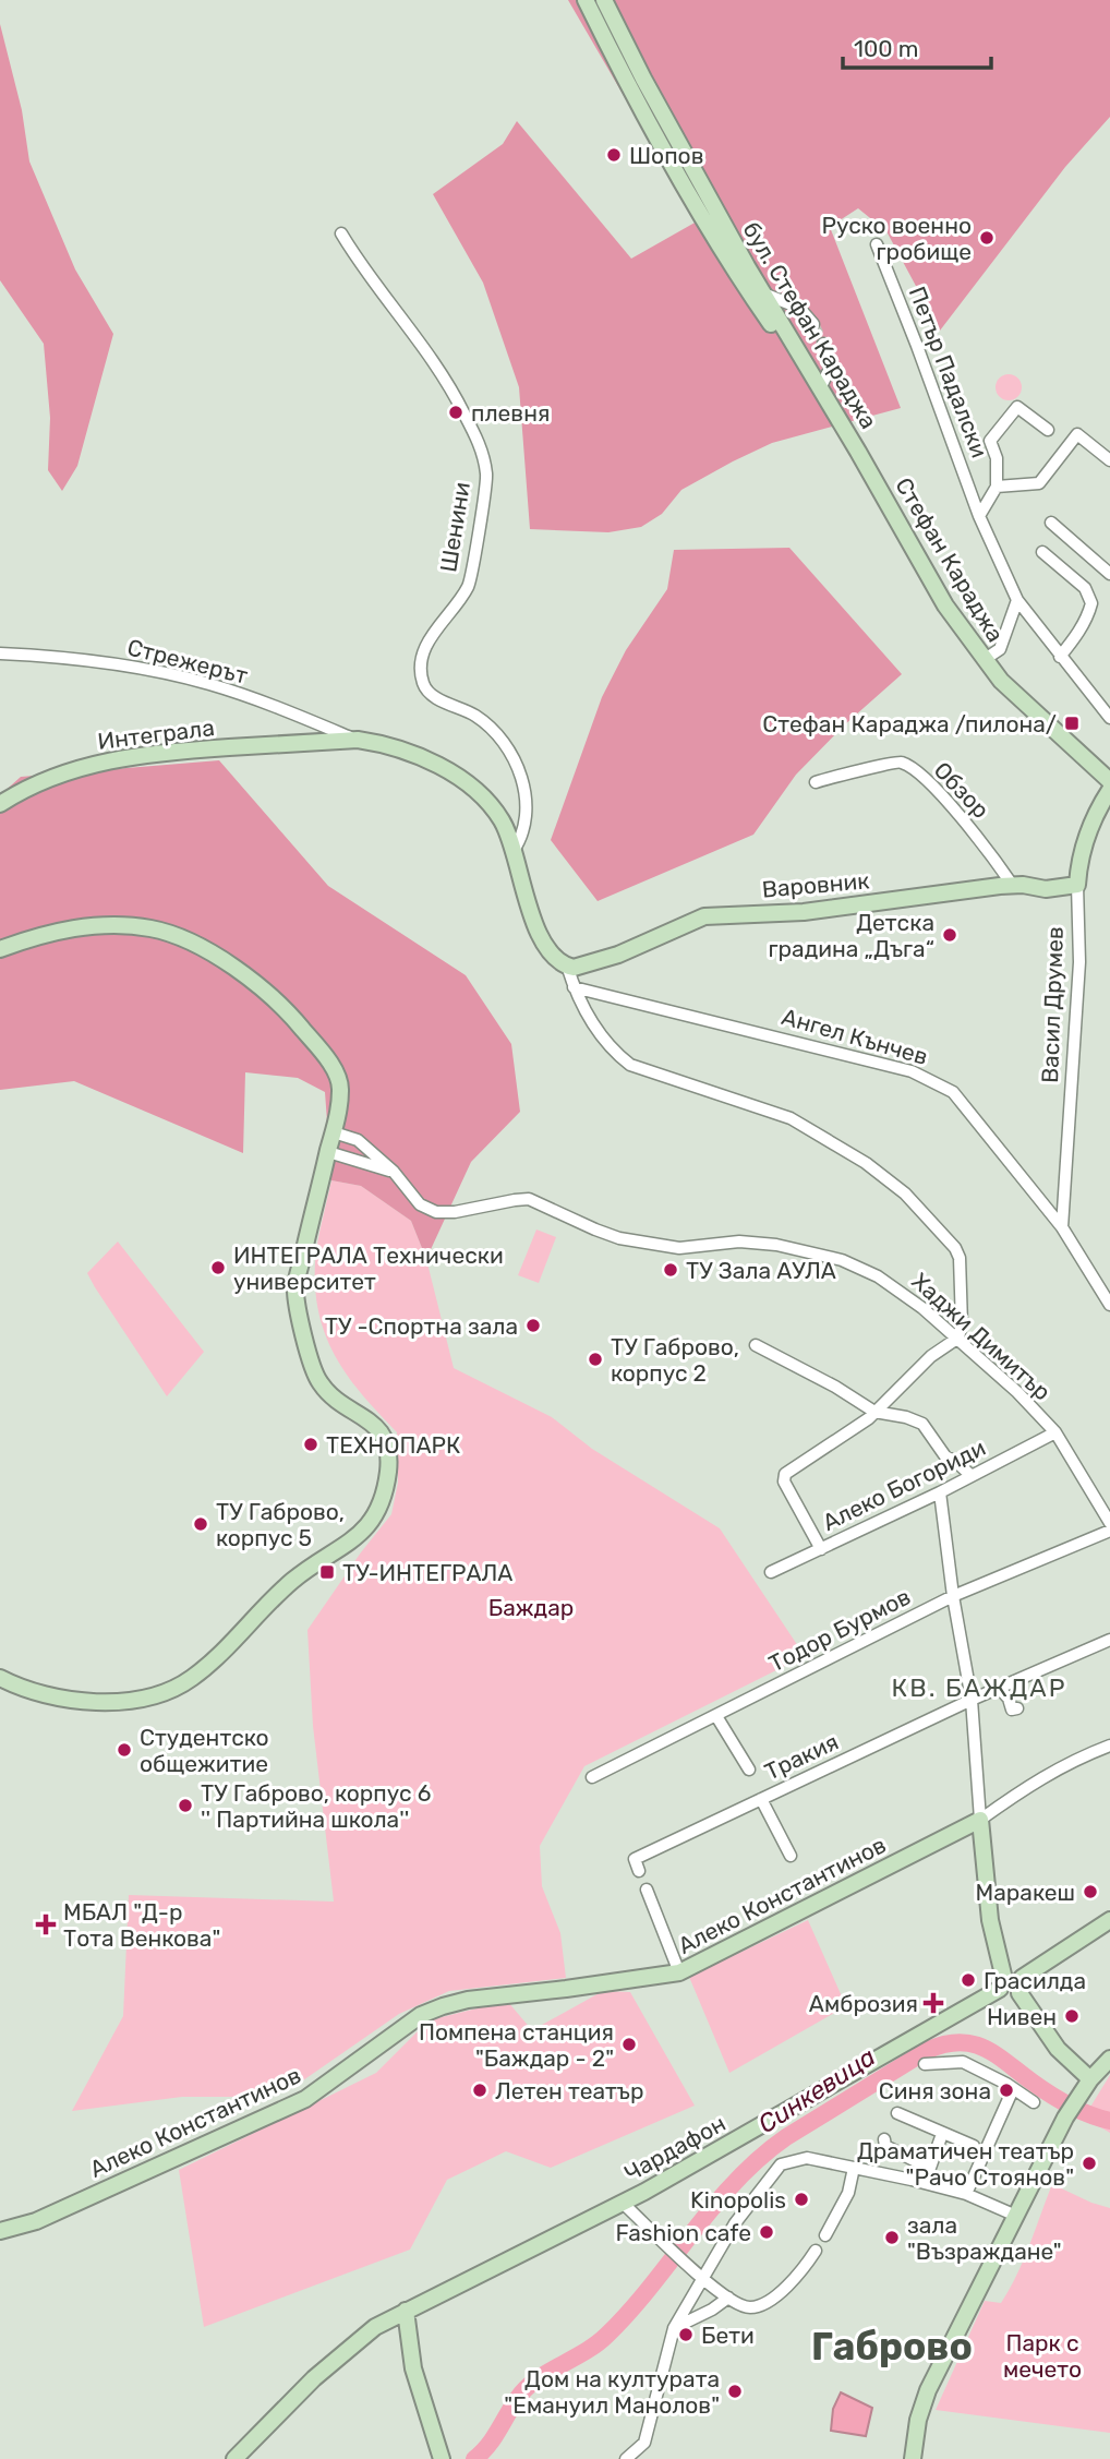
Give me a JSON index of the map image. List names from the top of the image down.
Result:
{
  "streets": {
    "street": [
      "бул. Стефан Караджа",
      "Петър Падалски",
      "Шенини",
      "Стефан Караджа",
      "Стрежерът",
      "Интеграла",
      "Обзор",
      "Варовник",
      "Васил Друмев",
      "Ангел Кънчев",
      "Хаджи Димитър",
      "Алеко Богориди",
      "Тодор Бурмов",
      "Тракия",
      "Алеко Константинов",
      "Чардафон"
    ]
  },
  "crossings": [
    ["бул. Стефан Караджа", "Стефан Караджа"],
    ["Стрежерът", "Интеграла"],
    ["Обзор", "Варовник"],
    ["Варовник", "Васил Друмев"],
    ["Васил Друмев", "Ангел Кънчев"],
    ["Хаджи Димитър", "Алеко Богориди"]
  ],
  "districts": ["КВ. БАЖДАР", "Габрово"],
  "water": ["Синкевица"],
  "parks": ["Баждар", "Парк с мечето"],
  "places": {
    "other": [
      "Шопов",
      "Руско военно гробище",
      "плевня",
      "Детска градина „Дъга“",
      "ИНТЕГРАЛА Технически университет",
      "ТУ Зала АУЛА",
      "ТУ -Спортна зала",
      "ТУ Габрово, корпус 2",
      "ТЕХНОПАРК",
      "ТУ Габрово, корпус 5",
      "Студентско общежитие",
      "ТУ Габрово, корпус 6 '' Партийна школа''",
      "Маракеш",
      "Грасилда",
      "Нивен",
      "Помпена станция \"Баждар - 2\"",
      "Летен театър",
      "Синя зона",
      "Драматичен театър \"Рачо Стоянов\"",
      "Kinopolis",
      "Fashion cafe",
      "зала \"Възраждане\"",
      "Бети",
      "Дом на културата \"Емануил Манолов\""
    ],
    "transit": ["Стефан Караджа /пилона/", "ТУ-ИНТЕГРАЛА"],
    "health": ["МБАЛ \"Д-р Тота Венкова\"", "Амброзия"]
  },
  "scale_bar": "100 m"
}
